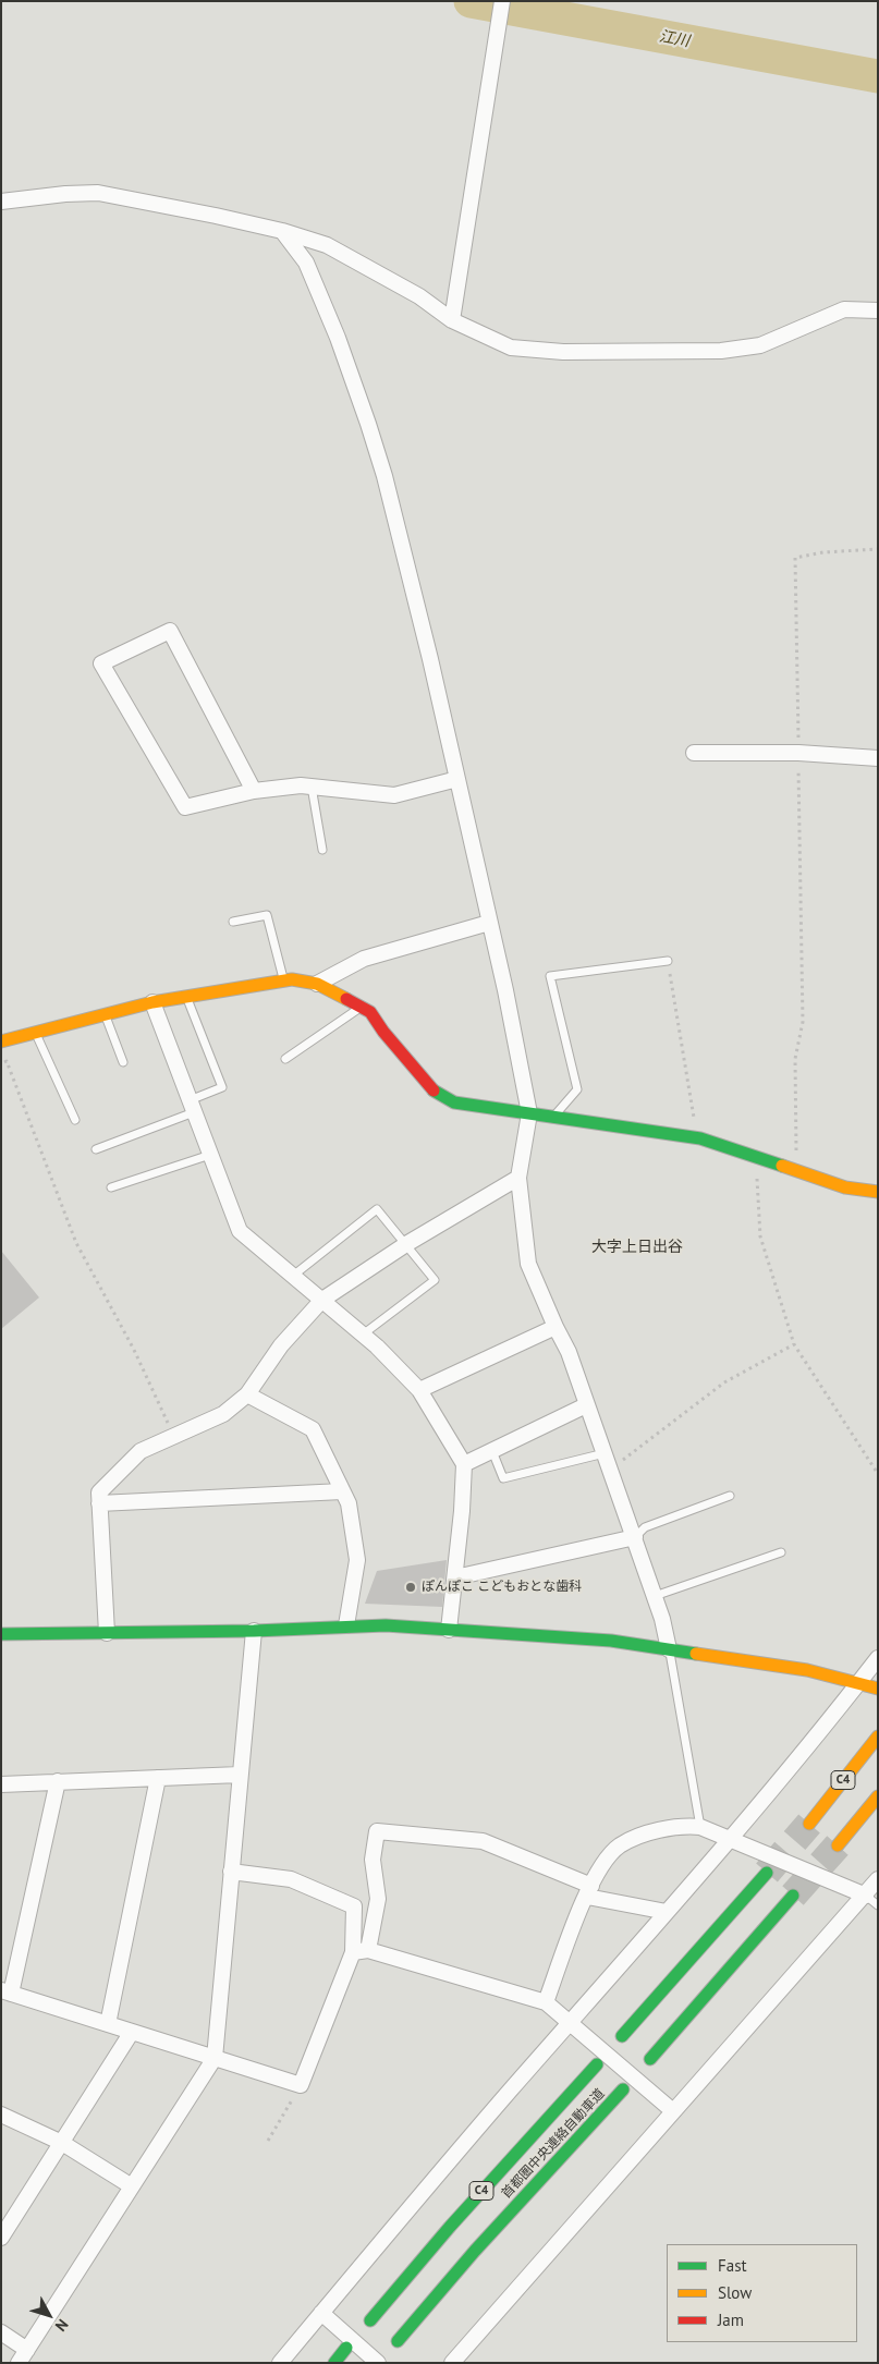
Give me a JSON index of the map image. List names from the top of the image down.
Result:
{
  "streets": {
    "main road": ["C4", "首都圏中央連絡自動車道"]
  },
  "districts": ["大字上日出谷"],
  "water": ["江川"],
  "places": ["ぽんぽこ こどもおとな歯科"],
  "legend": ["Fast", "Slow", "Jam"],
  "north": "bottom right"
}
